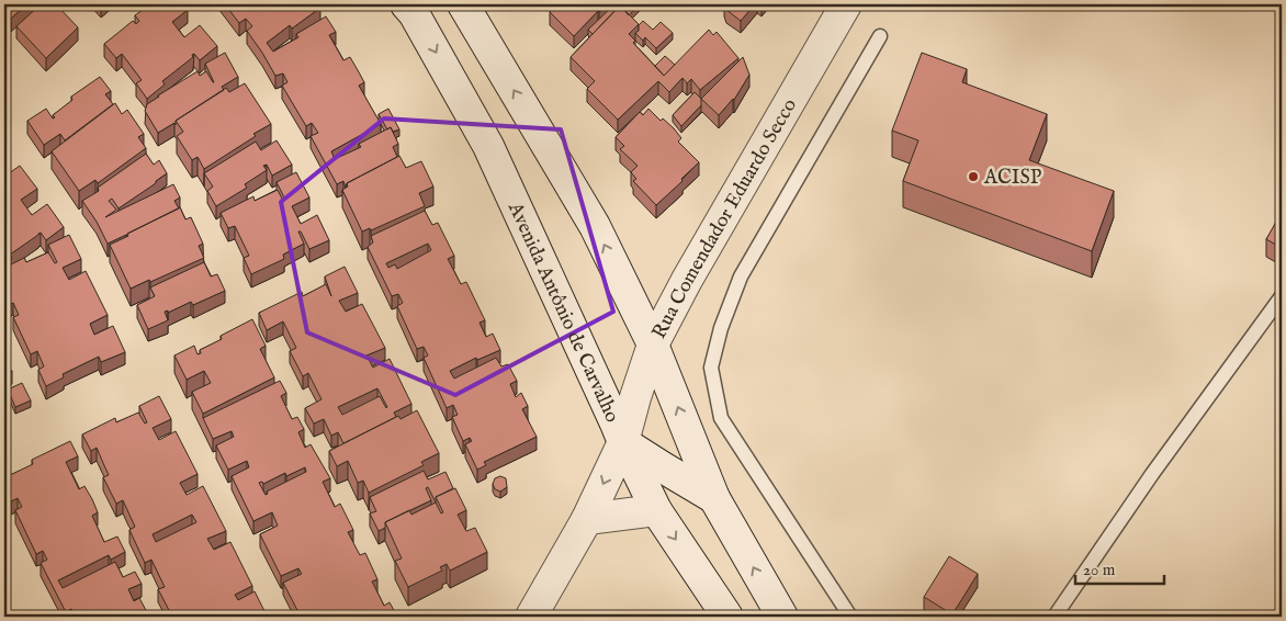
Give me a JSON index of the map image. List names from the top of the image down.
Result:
{
  "streets": {
    "main road": ["Rua Comendador Eduardo Secco", "Avenida Antônio de Carvalho"]
  },
  "crossings": [
    ["Rua Comendador Eduardo Secco", "Avenida Antônio de Carvalho"]
  ],
  "places": ["ACISP"],
  "scale_bar": "20 m"
}
